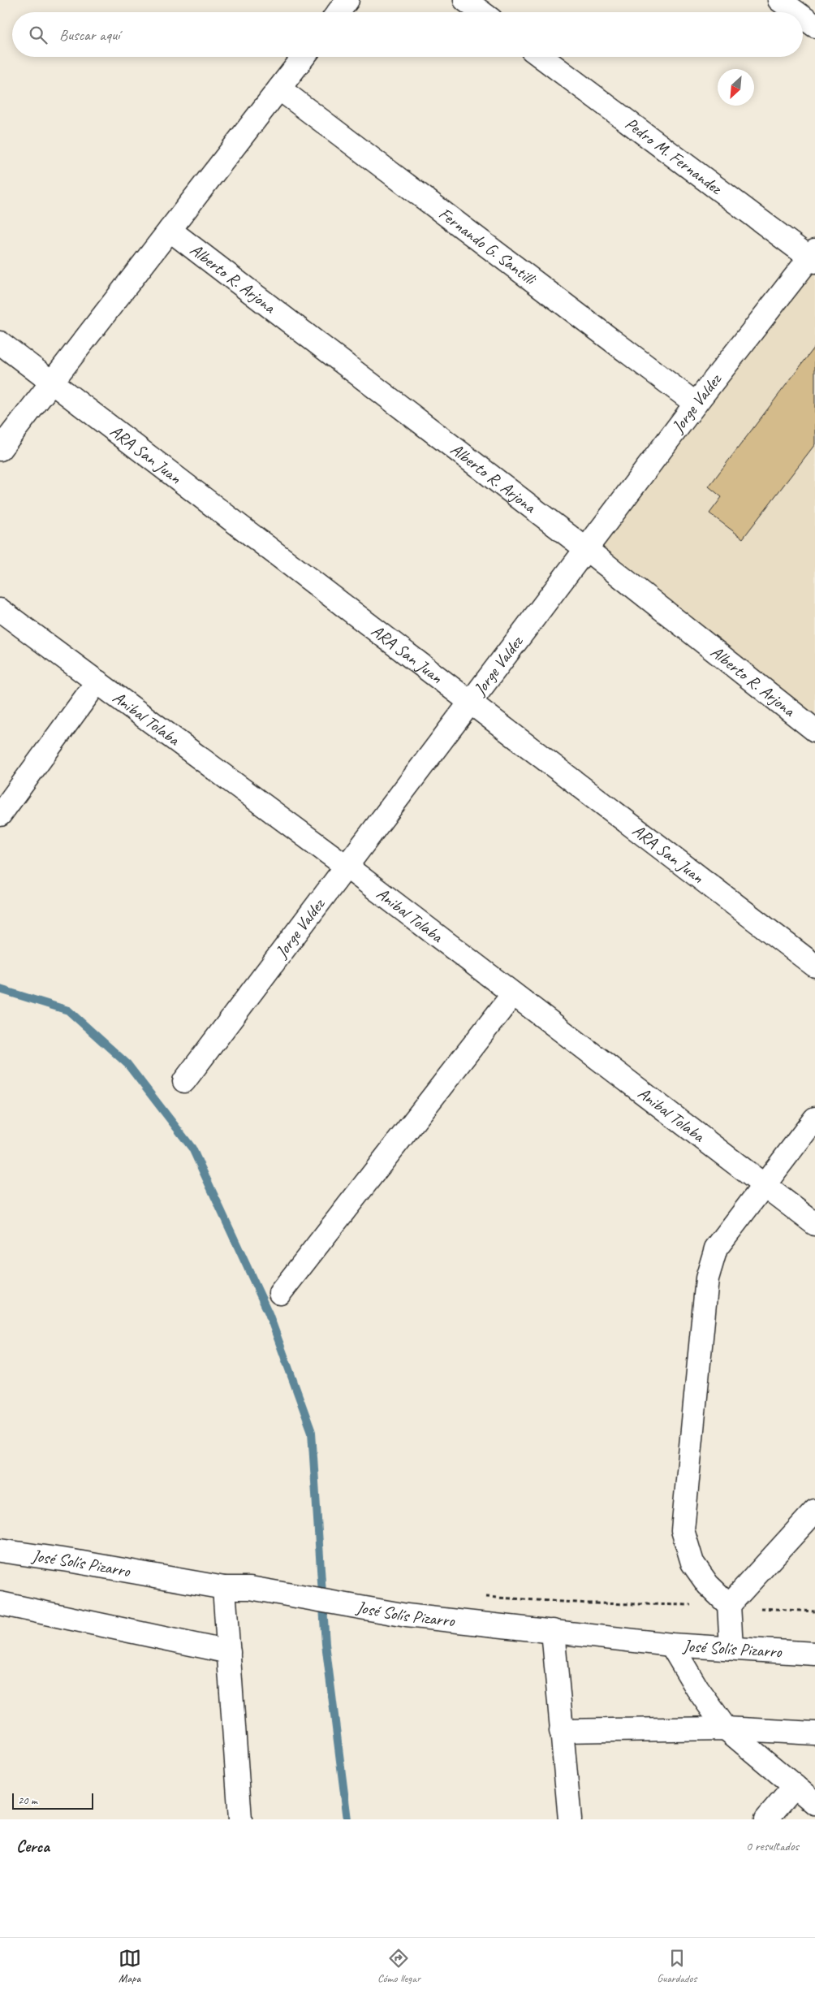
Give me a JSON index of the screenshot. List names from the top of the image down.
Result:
{
  "streets": {
    "street": [
      "Pedro M. Fernandez",
      "Fernando G. Santilli",
      "Alberto R. Arjona",
      "Jorge Valdez",
      "ARA San Juan",
      "Anibal Tolaba",
      "José Solís Pizarro"
    ]
  },
  "crossings": [
    ["Pedro M. Fernandez", "Jorge Valdez"],
    ["Fernando G. Santilli", "Jorge Valdez"],
    ["Alberto R. Arjona", "Jorge Valdez"],
    ["Jorge Valdez", "ARA San Juan"],
    ["Jorge Valdez", "Anibal Tolaba"]
  ],
  "scale_bar": "20 m",
  "north": "bottom left",
  "page": {
    "search": "Buscar aquí",
    "scale": "20 m",
    "heading": ["Cerca", "0 resultados"],
    "nav": ["Mapa", "Cómo llegar", "Guardados"]
  }
}
